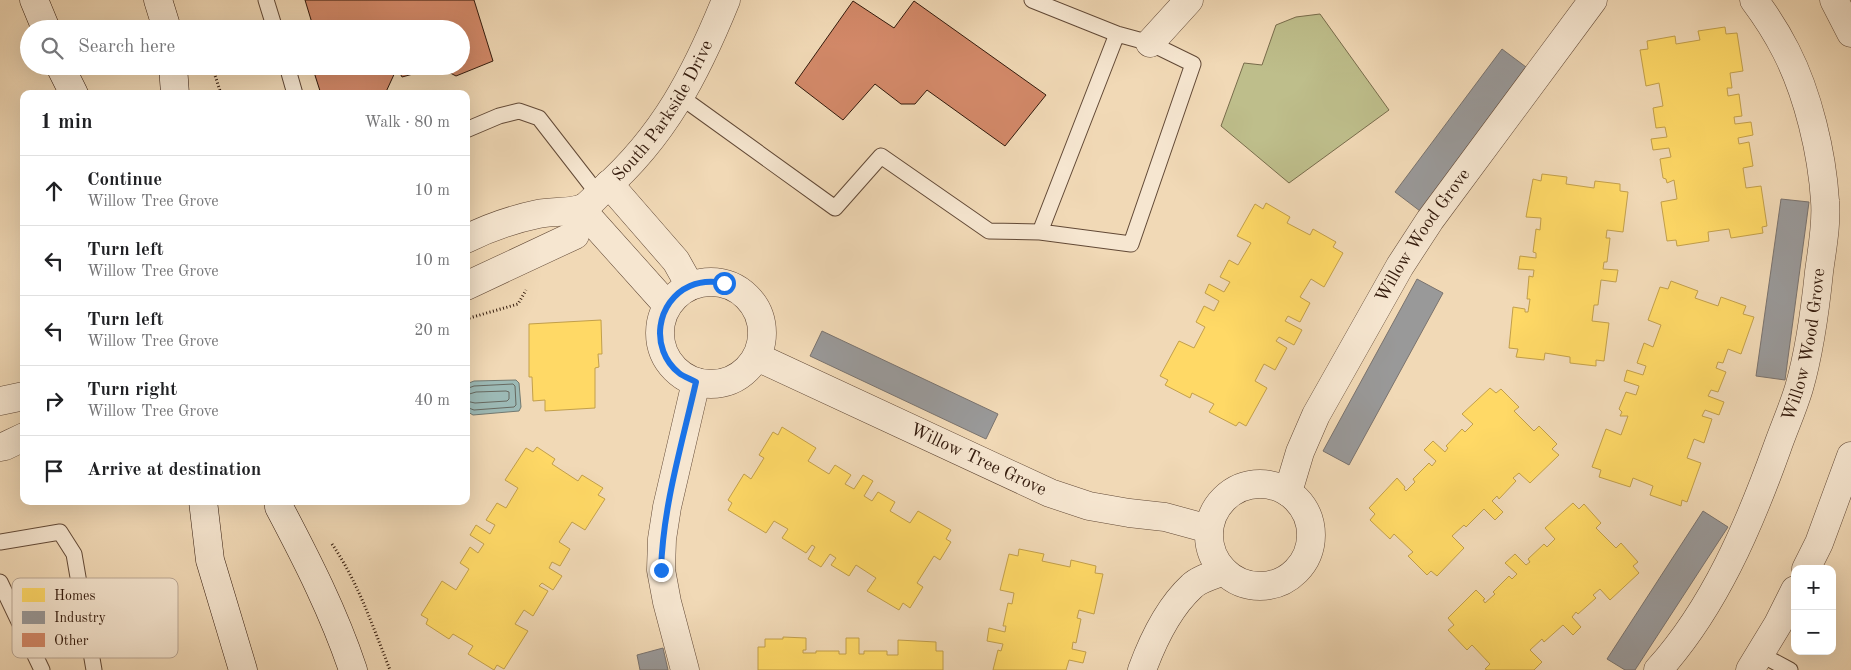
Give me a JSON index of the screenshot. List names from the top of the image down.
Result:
{
  "streets": {
    "street": ["South Parkside Drive", "Willow Wood Grove", "Willow Tree Grove"]
  },
  "crossings": [
    ["Willow Wood Grove", "Willow Tree Grove"]
  ],
  "legend": ["Homes", "Industry", "Other"],
  "page": {
    "search": "Search here",
    "heading": ["1 min", "Walk · 80 m"],
    "list": [
      ["Continue", "Willow Tree Grove", "10 m"],
      ["Turn left", "Willow Tree Grove", "10 m"],
      ["Turn left", "Willow Tree Grove", "20 m"],
      ["Turn right", "Willow Tree Grove", "40 m"],
      "Arrive at destination"
    ],
    "map_buttons": ["+", "−"]
  }
}
